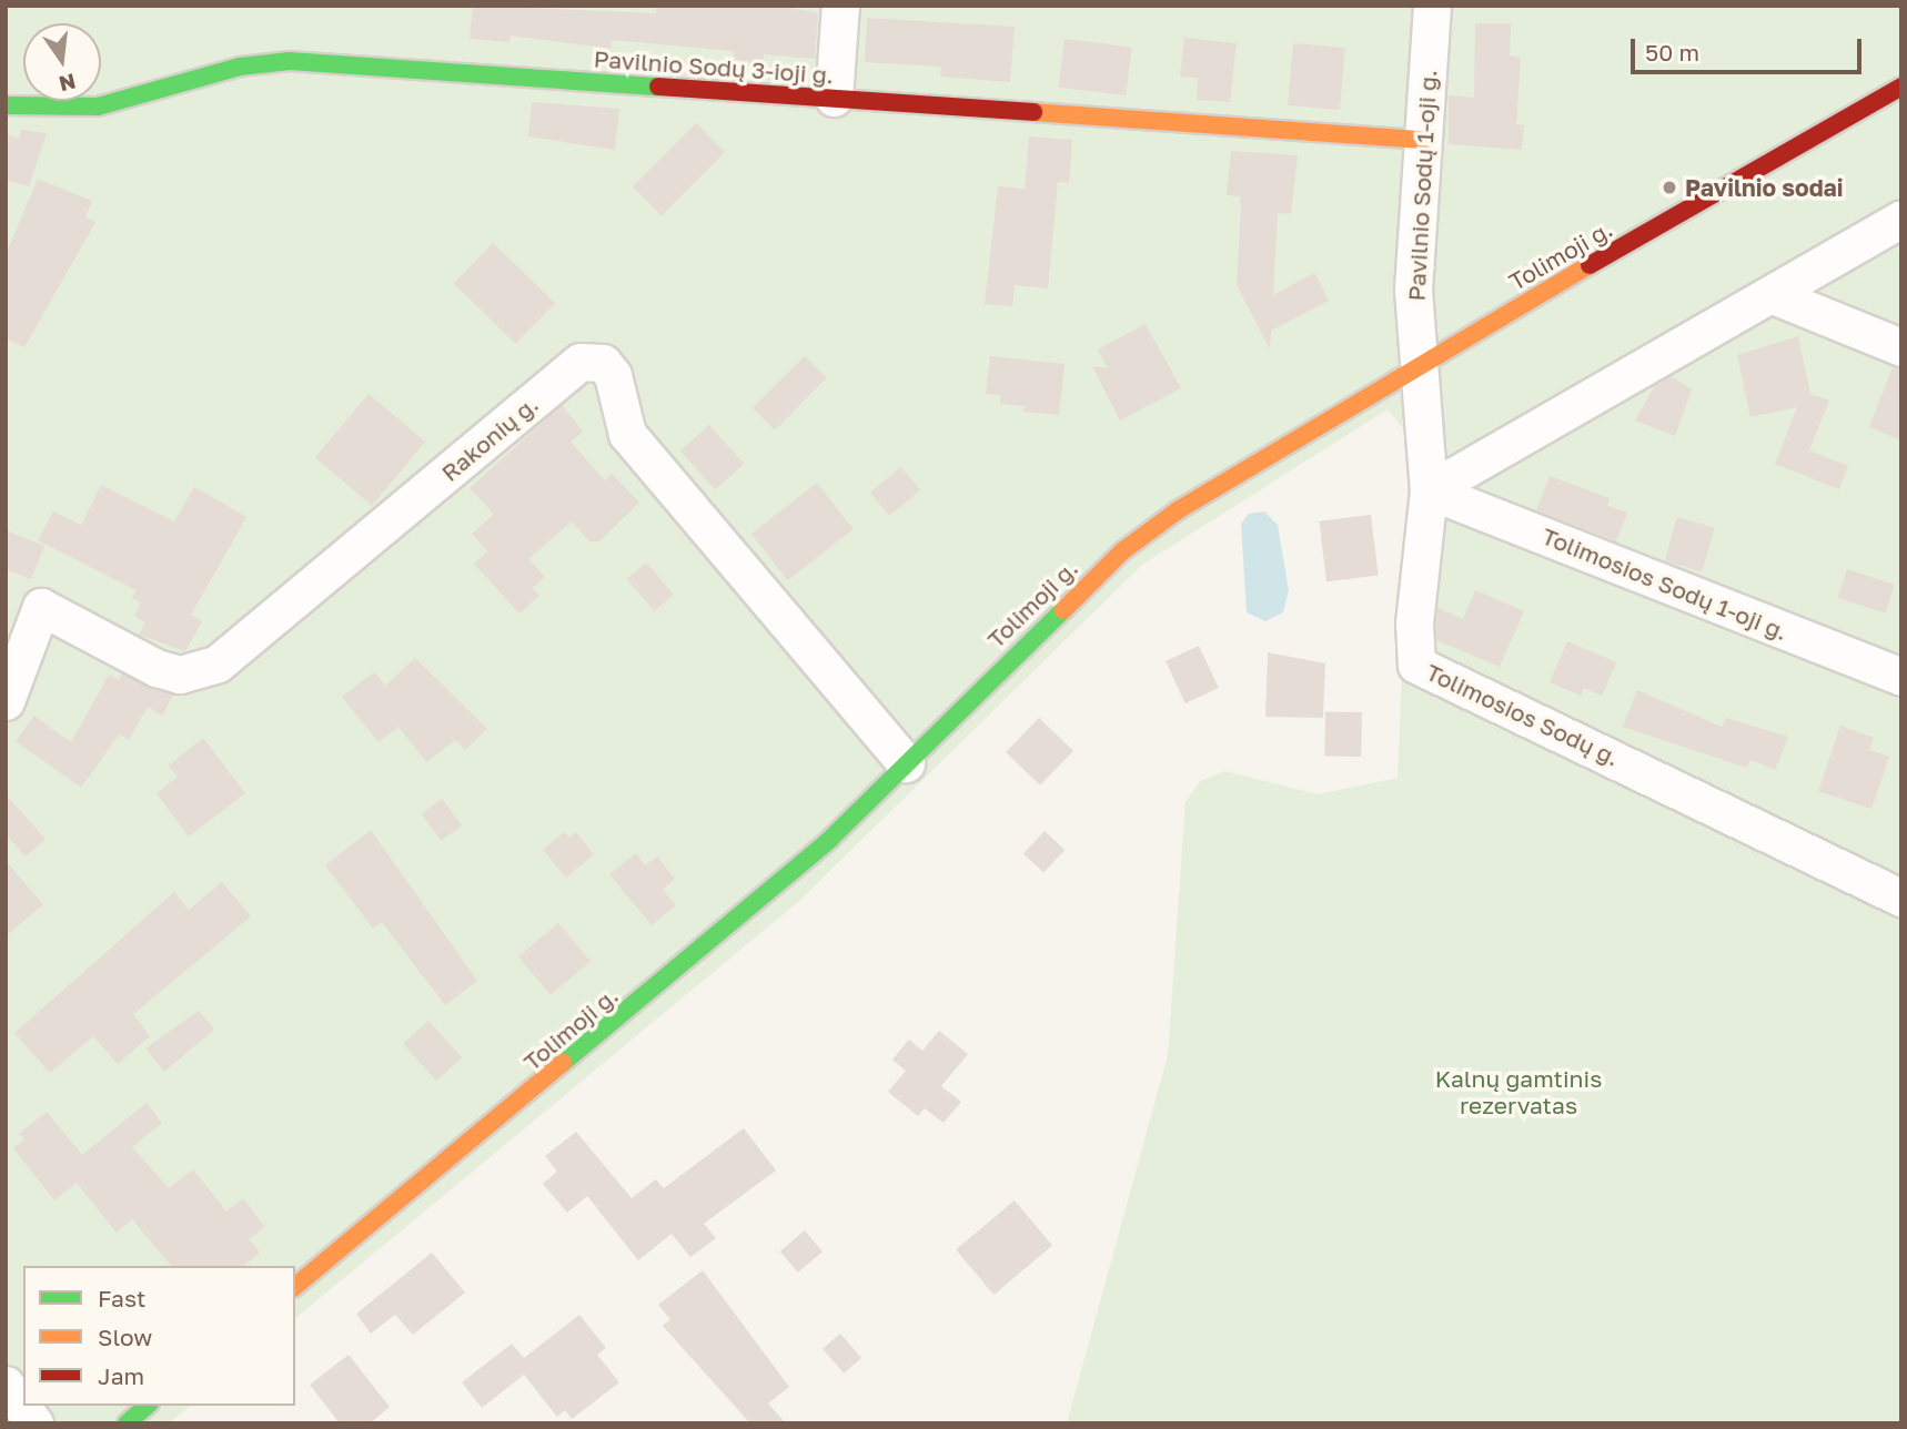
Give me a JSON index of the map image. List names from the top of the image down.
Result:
{
  "streets": {
    "street": [
      "Pavilnio Sodų 3-ioji g.",
      "Pavilnio Sodų 1-oji g.",
      "Tolimoji g.",
      "Rakonių g.",
      "Tolimosios Sodų 1-oji g.",
      "Tolimosios Sodų g."
    ]
  },
  "crossings": [
    ["Pavilnio Sodų 3-ioji g.", "Pavilnio Sodų 1-oji g."],
    ["Pavilnio Sodų 1-oji g.", "Tolimoji g."],
    ["Pavilnio Sodų 1-oji g.", "Tolimosios Sodų g."],
    ["Tolimoji g.", "Rakonių g."],
    ["Tolimoji g.", "Tolimosios Sodų g."],
    ["Tolimosios Sodų 1-oji g.", "Tolimosios Sodų g."]
  ],
  "parks": ["Kalnų gamtinis rezervatas"],
  "places": ["Pavilnio sodai"],
  "legend": ["Fast", "Slow", "Jam"],
  "scale_bar": "50 m",
  "north": "bottom"
}
